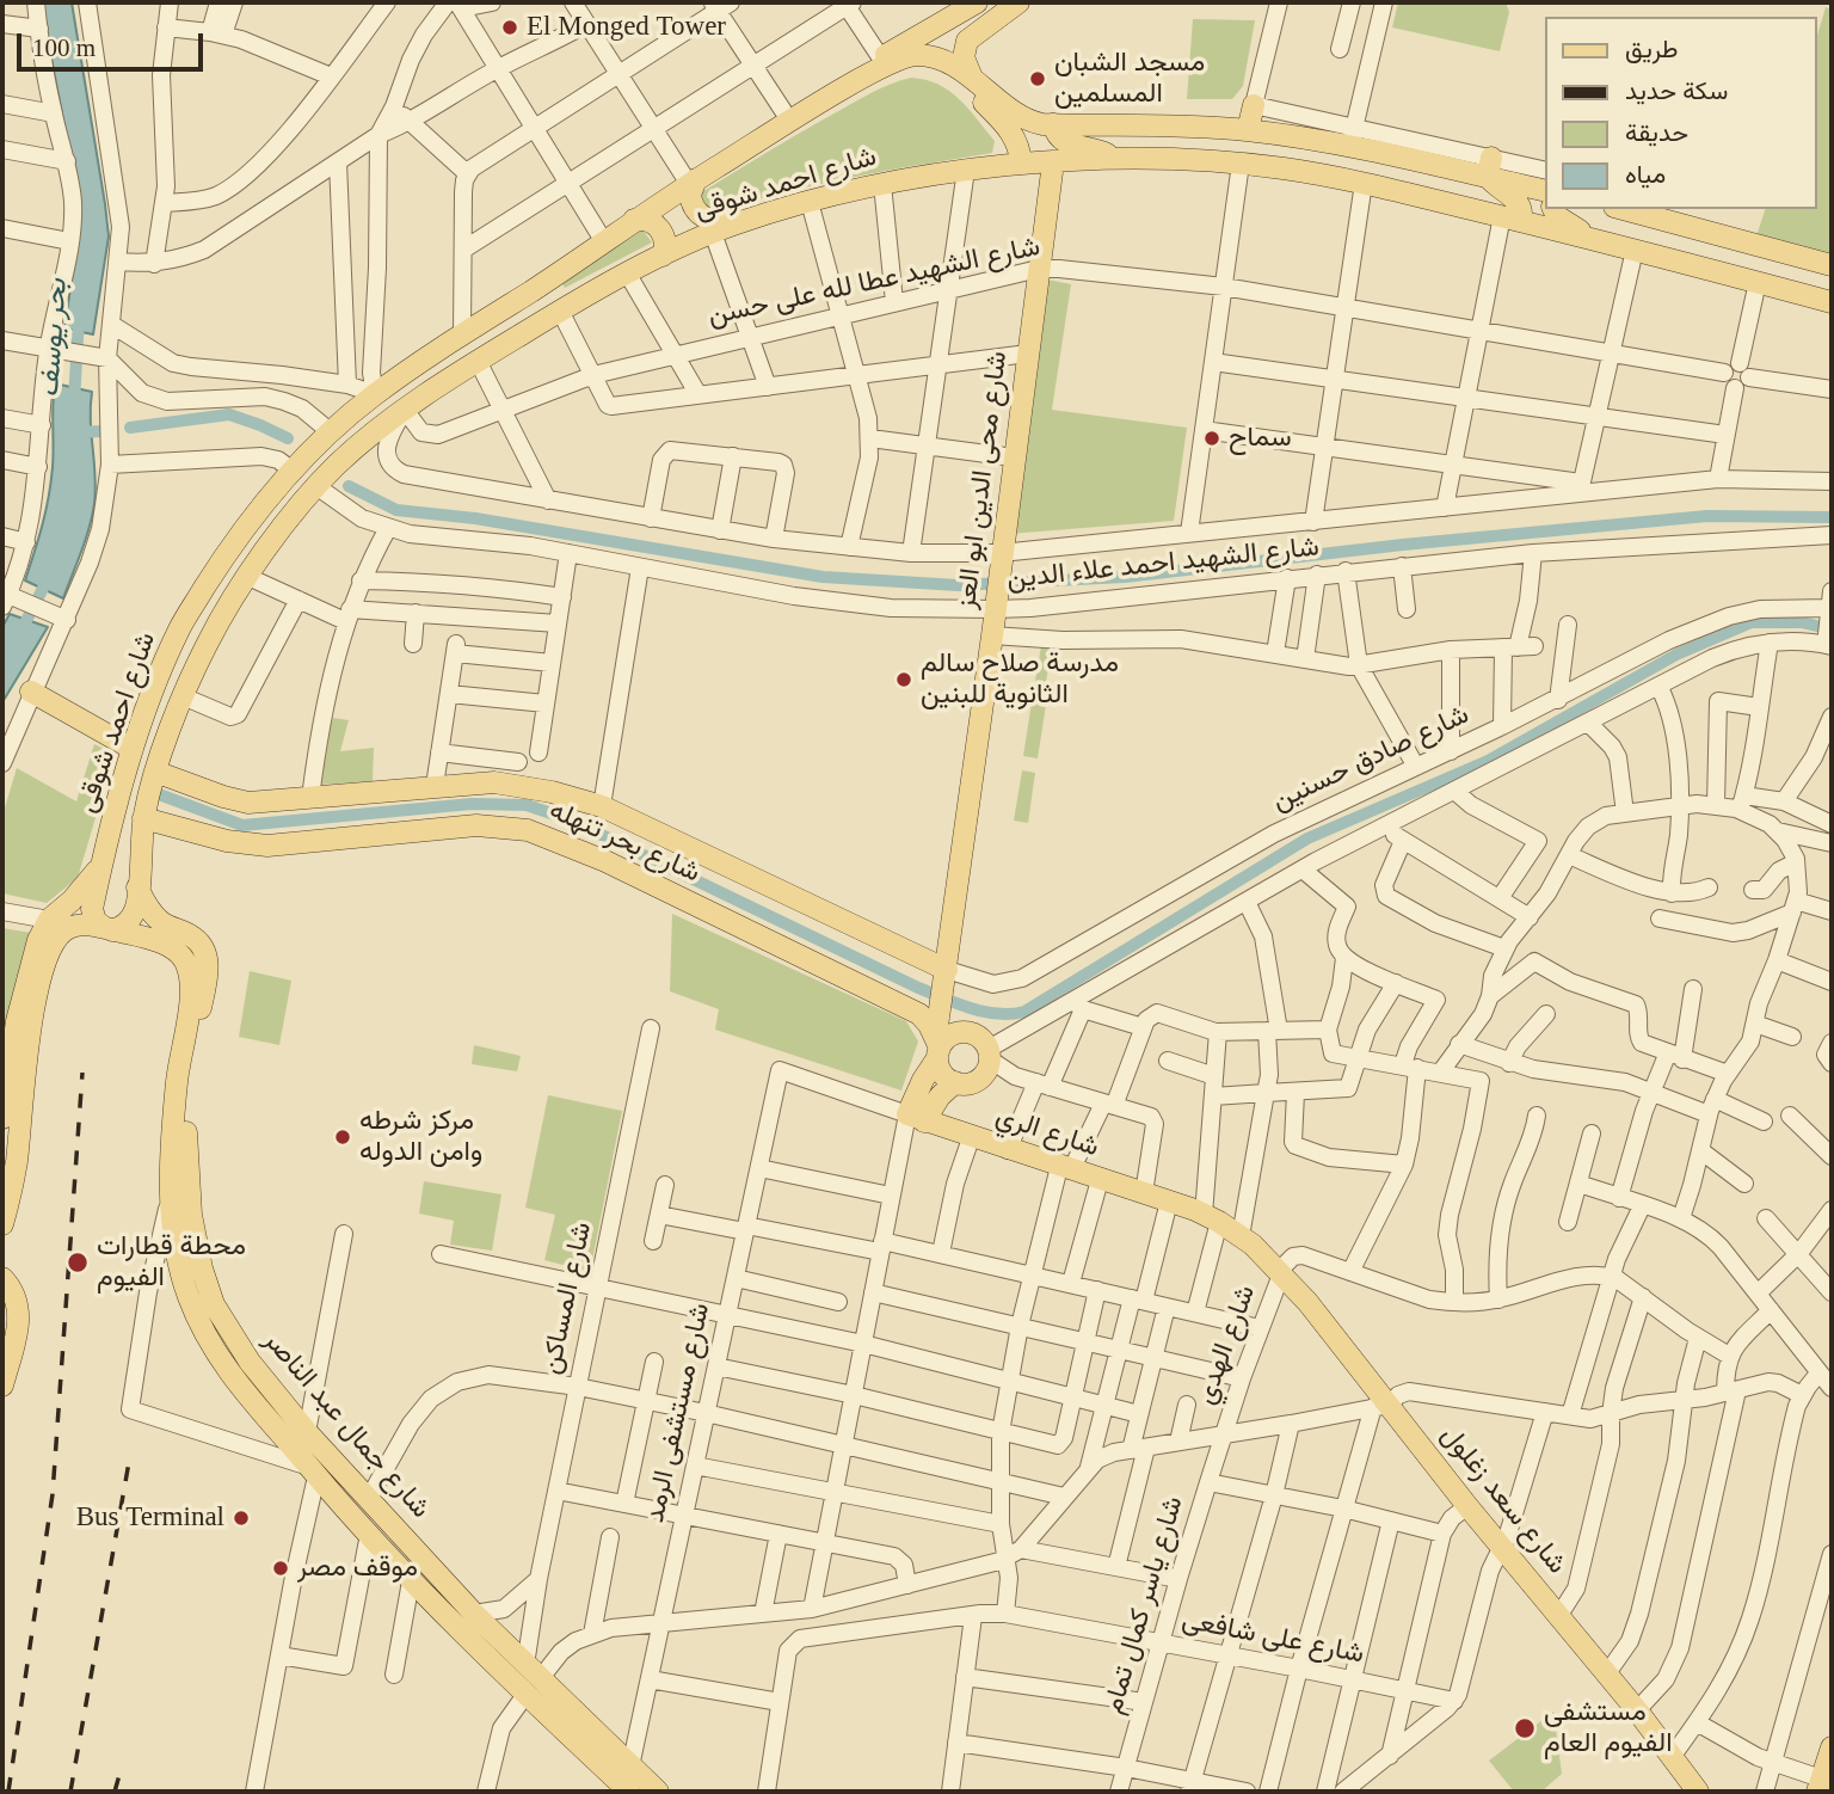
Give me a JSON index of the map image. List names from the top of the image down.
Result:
{
  "streets": {
    "main road": [
      "شارع احمد شوقى",
      "شارع محى الدين ابو العز",
      "شارع بحر تنهله",
      "شارع الري",
      "شارع جمال عبد الناصر",
      "شارع سعد زغلول"
    ],
    "street": [
      "شارع الشهيد عطا لله على حسن",
      "شارع الشهيد احمد علاء الدين",
      "شارع صادق حسنين",
      "شارع المساكن",
      "شارع الهدي",
      "شارع مستشفى الرمد",
      "شارع ياسر كمال تمام",
      "شارع على شافعى"
    ]
  },
  "crossings": [
    ["شارع احمد شوقى", "شارع الشهيد عطا لله على حسن"],
    ["شارع احمد شوقى", "شارع محى الدين ابو العز"],
    ["شارع احمد شوقى", "شارع الشهيد احمد علاء الدين"],
    ["شارع احمد شوقى", "شارع بحر تنهله"],
    ["شارع الشهيد عطا لله على حسن", "شارع محى الدين ابو العز"],
    ["شارع الشهيد عطا لله على حسن", "شارع الشهيد احمد علاء الدين"],
    ["شارع محى الدين ابو العز", "شارع الشهيد احمد علاء الدين"],
    ["شارع محى الدين ابو العز", "شارع صادق حسنين"],
    ["شارع محى الدين ابو العز", "شارع بحر تنهله"],
    ["شارع صادق حسنين", "شارع بحر تنهله"],
    ["شارع الري", "شارع الهدي"],
    ["شارع الري", "شارع مستشفى الرمد"],
    ["شارع الري", "شارع سعد زغلول"],
    ["شارع المساكن", "شارع جمال عبد الناصر"],
    ["شارع الهدي", "شارع سعد زغلول"],
    ["شارع الهدي", "شارع ياسر كمال تمام"],
    ["شارع مستشفى الرمد", "شارع جمال عبد الناصر"],
    ["شارع ياسر كمال تمام", "شارع على شافعى"]
  ],
  "water": ["بحر يوسف"],
  "places": [
    "El Monged Tower",
    "مسجد الشبان المسلمين",
    "سماح",
    "مدرسة صلاح سالم الثانوية للبنين",
    "مركز شرطه وامن الدوله",
    "محطة قطارات الفيوم",
    "Bus Terminal",
    "موقف مصر",
    "مستشفى الفيوم العام"
  ],
  "legend": [
    "طريق",
    "سكة حديد",
    "حديقة",
    "مياه"
  ],
  "scale_bar": "100 m"
}
